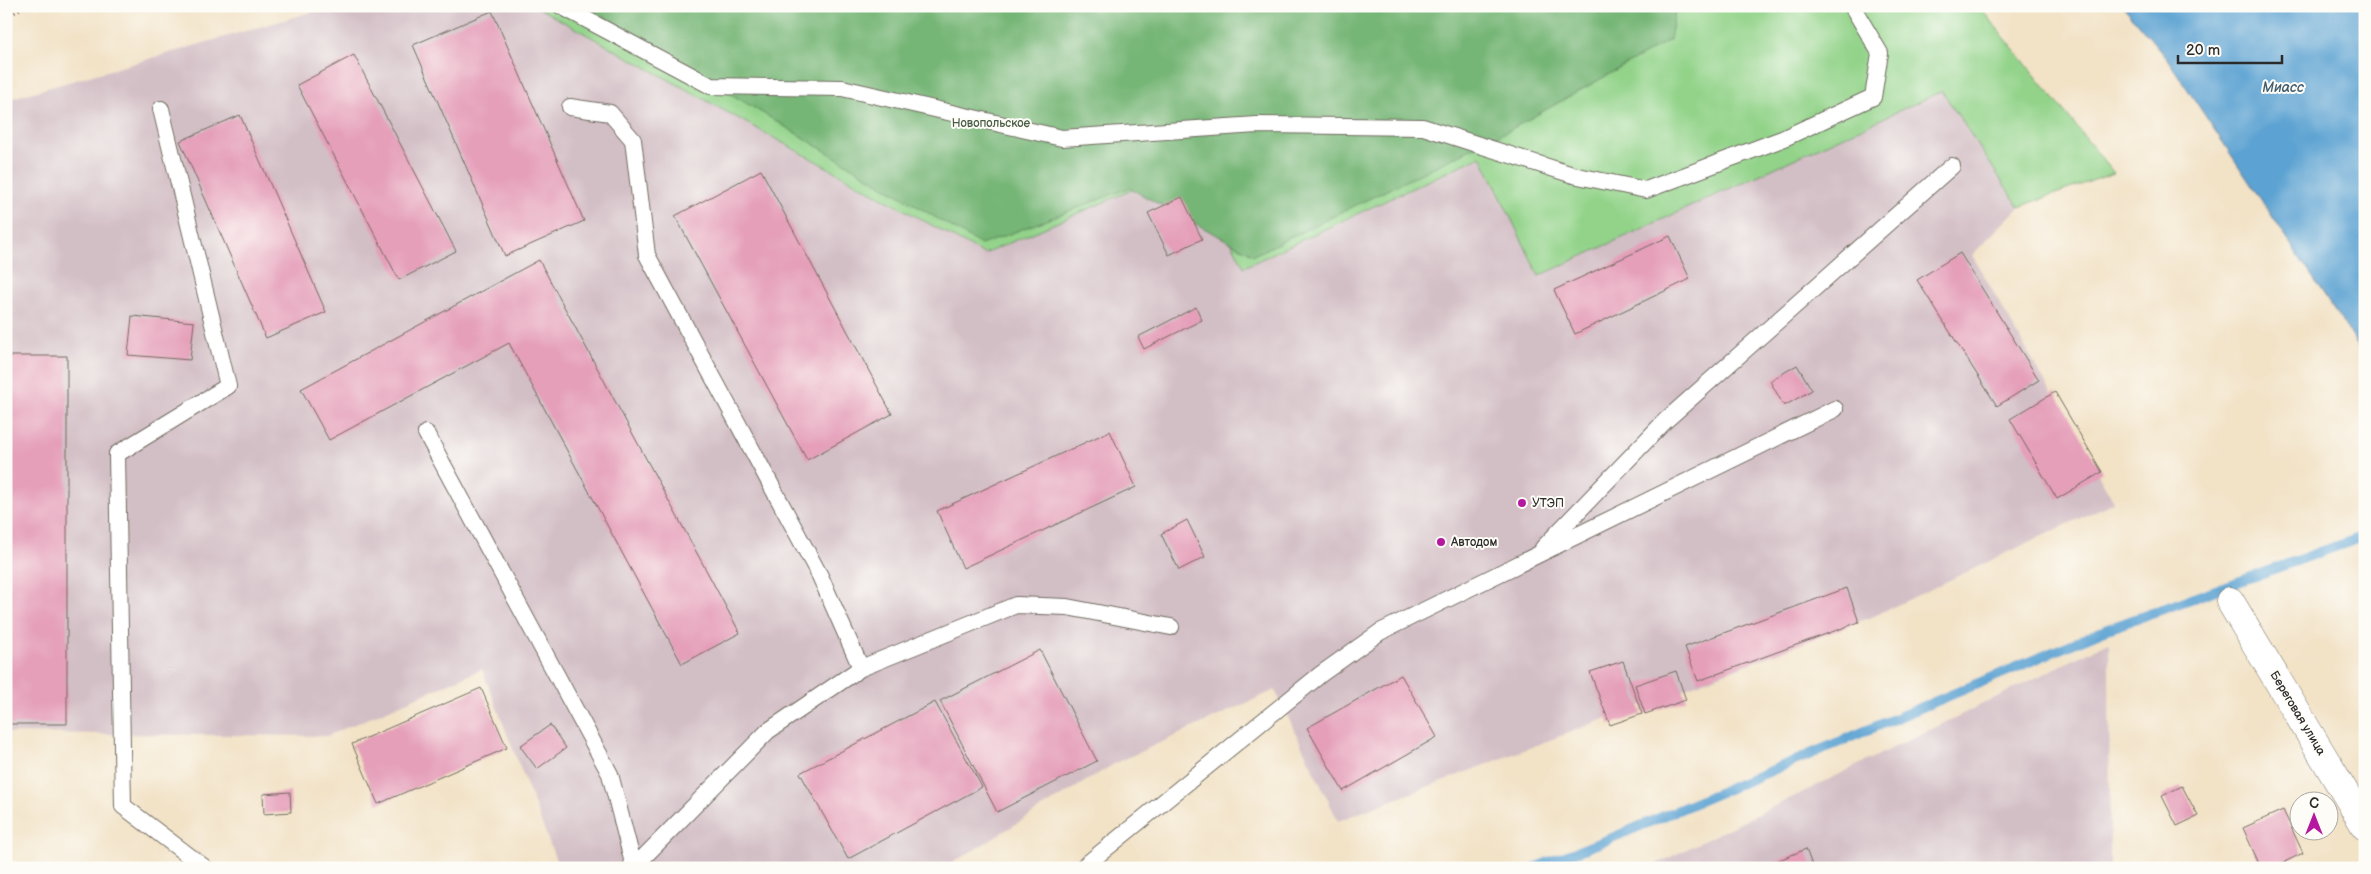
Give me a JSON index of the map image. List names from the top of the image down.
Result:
{
  "streets": {
    "street": ["Береговая улица"]
  },
  "water": ["Миасс"],
  "parks": ["Новопольское"],
  "places": ["УТЭП", "Автодом"],
  "scale_bar": "20 m",
  "north": "top"
}
